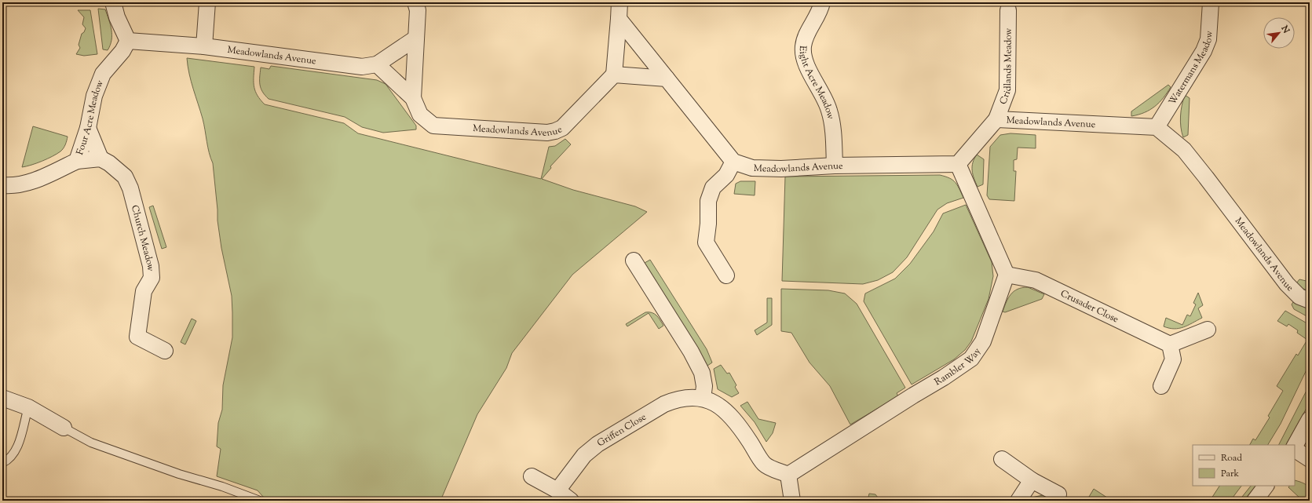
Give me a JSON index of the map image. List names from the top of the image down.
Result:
{
  "streets": {
    "street": [
      "Meadowlands Avenue",
      "Cridlands Meadow",
      "Watermans Meadow",
      "Eight Acre Meadow",
      "Four Acre Meadow",
      "Church Meadow",
      "Crusader Close",
      "Rambler Way",
      "Griffen Close"
    ]
  },
  "crossings": [
    ["Meadowlands Avenue", "Cridlands Meadow"],
    ["Meadowlands Avenue", "Watermans Meadow"],
    ["Meadowlands Avenue", "Eight Acre Meadow"],
    ["Meadowlands Avenue", "Four Acre Meadow"],
    ["Crusader Close", "Rambler Way"],
    ["Rambler Way", "Griffen Close"]
  ],
  "legend": ["Road", "Park"],
  "north": "top right"
}
